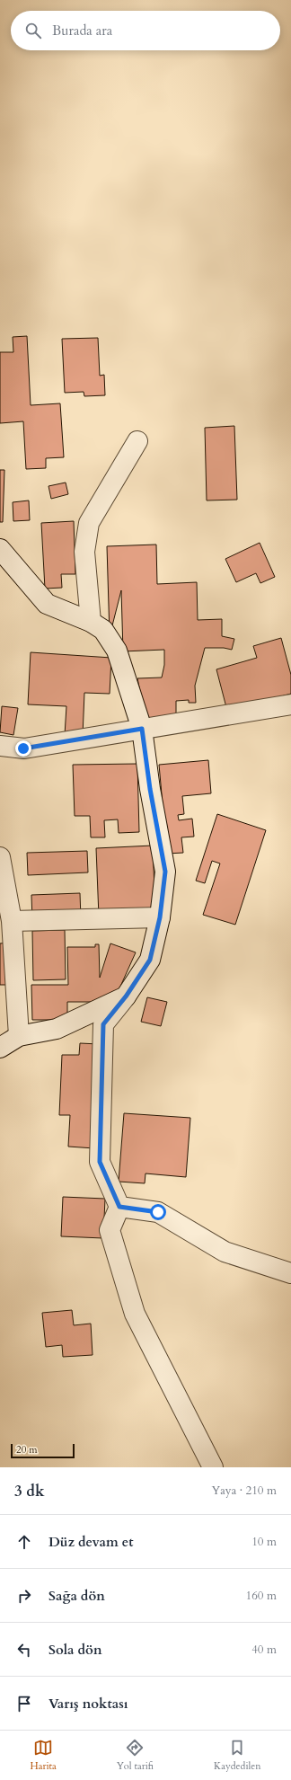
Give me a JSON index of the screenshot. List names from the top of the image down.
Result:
{
  "scale_bar": "20 m",
  "page": {
    "search": "Burada ara",
    "scale": "20 m",
    "heading": ["3 dk", "Yaya · 210 m"],
    "list": [
      ["Düz devam et", "10 m"],
      ["Sağa dön", "160 m"],
      ["Sola dön", "40 m"],
      "Varış noktası"
    ],
    "nav": ["Harita", "Yol tarifi", "Kaydedilen"]
  }
}
